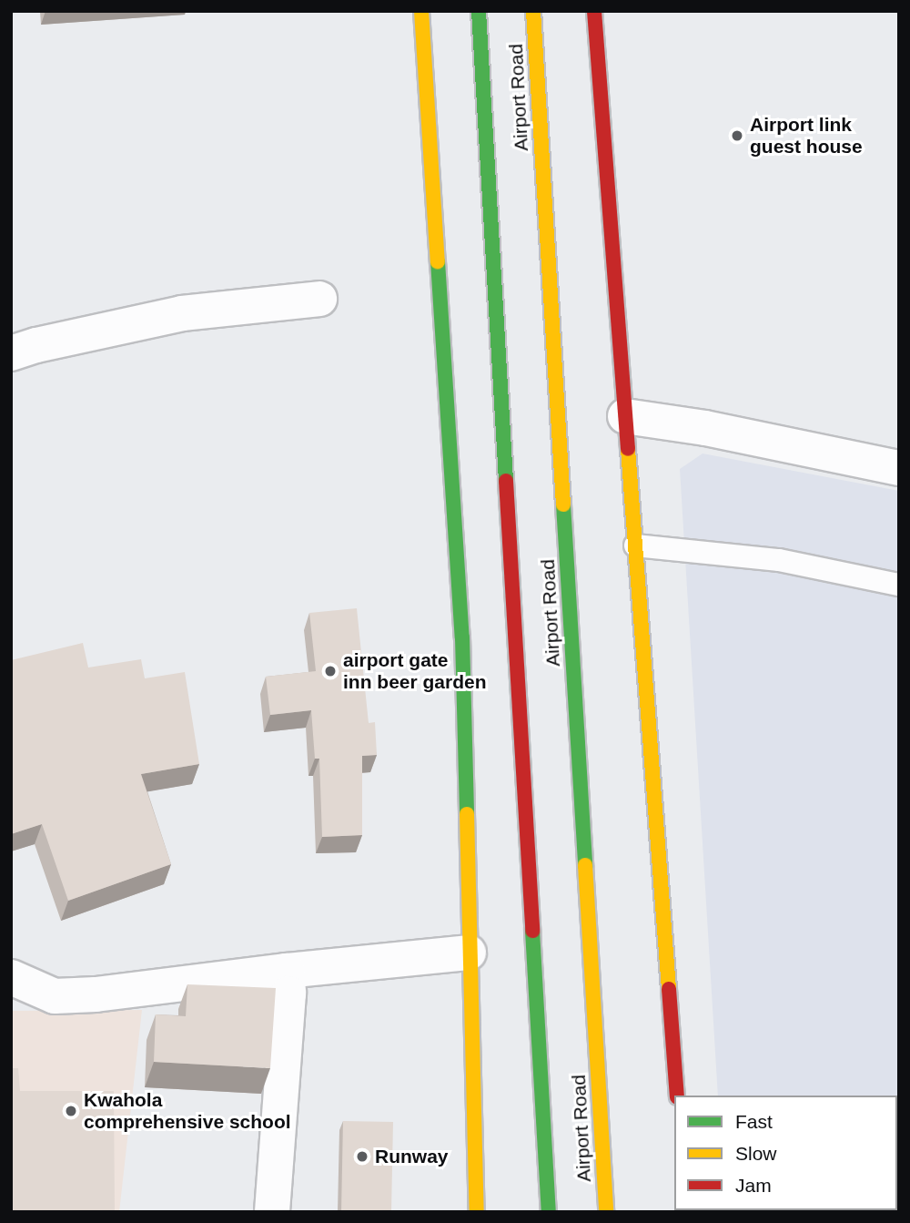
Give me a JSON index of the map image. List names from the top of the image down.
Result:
{
  "streets": {
    "main road": ["Airport Road"]
  },
  "places": [
    "Airport link guest house",
    "airport gate inn beer garden",
    "Kwahola comprehensive school",
    "Runway"
  ],
  "legend": ["Fast", "Slow", "Jam"]
}
